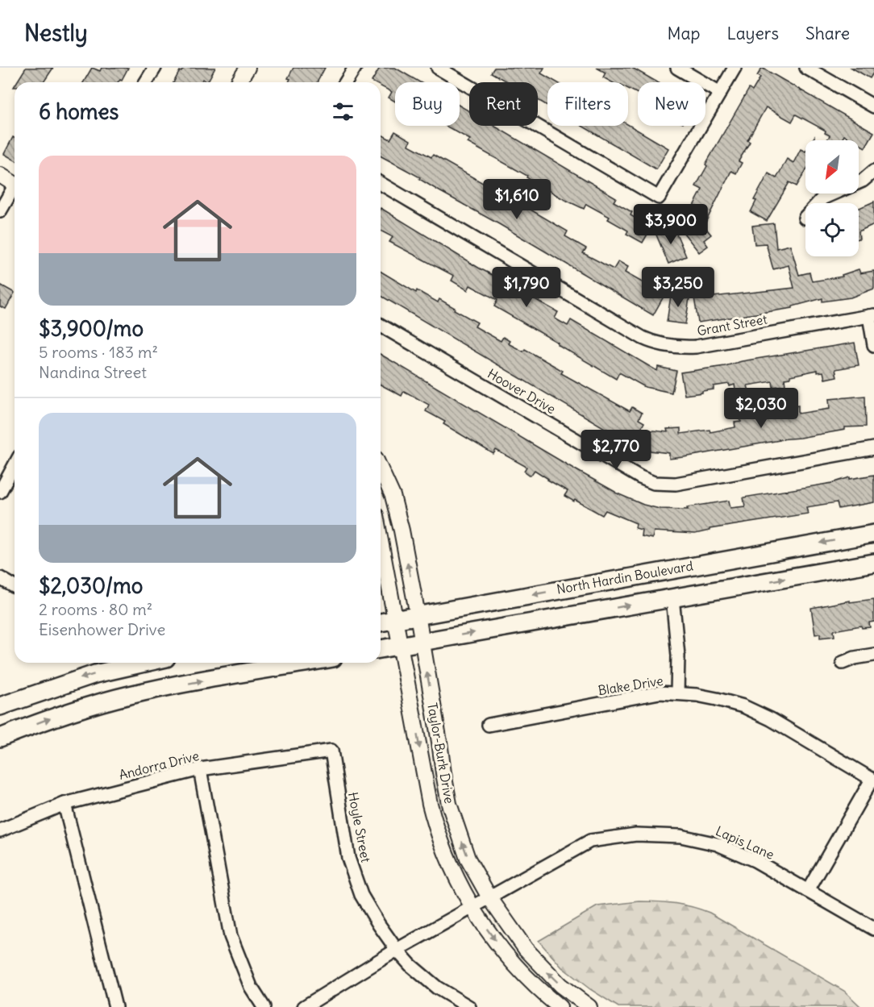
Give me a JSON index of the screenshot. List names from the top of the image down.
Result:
{
  "streets": {
    "main road": ["North Hardin Boulevard"],
    "street": [
      "Grant Street",
      "Hoover Drive",
      "Blake Drive",
      "Taylor-Burk Drive",
      "Andorra Drive",
      "Hoyle Street",
      "Lapis Lane"
    ]
  },
  "crossings": [
    ["North Hardin Boulevard", "Taylor-Burk Drive"],
    ["Taylor-Burk Drive", "Lapis Lane"],
    ["Andorra Drive", "Hoyle Street"],
    ["Hoyle Street", "Lapis Lane"]
  ],
  "north": "bottom left",
  "page": {
    "header": "Nestly",
    "nav": ["Map", "Layers", "Share"],
    "chip": [
      "Buy",
      "Rent",
      "Filters",
      "New"
    ],
    "heading": "6 homes",
    "list": [
      {
        "name": "$3,900/mo",
        "note": "5 rooms · 183 m² · Nandina Street"
      },
      {
        "name": "$2,030/mo",
        "note": "2 rooms · 80 m² · Eisenhower Drive"
      }
    ],
    "price": [
      "$1,610",
      "$3,900",
      "$1,790",
      "$3,250",
      "$2,030",
      "$2,770"
    ]
  }
}
